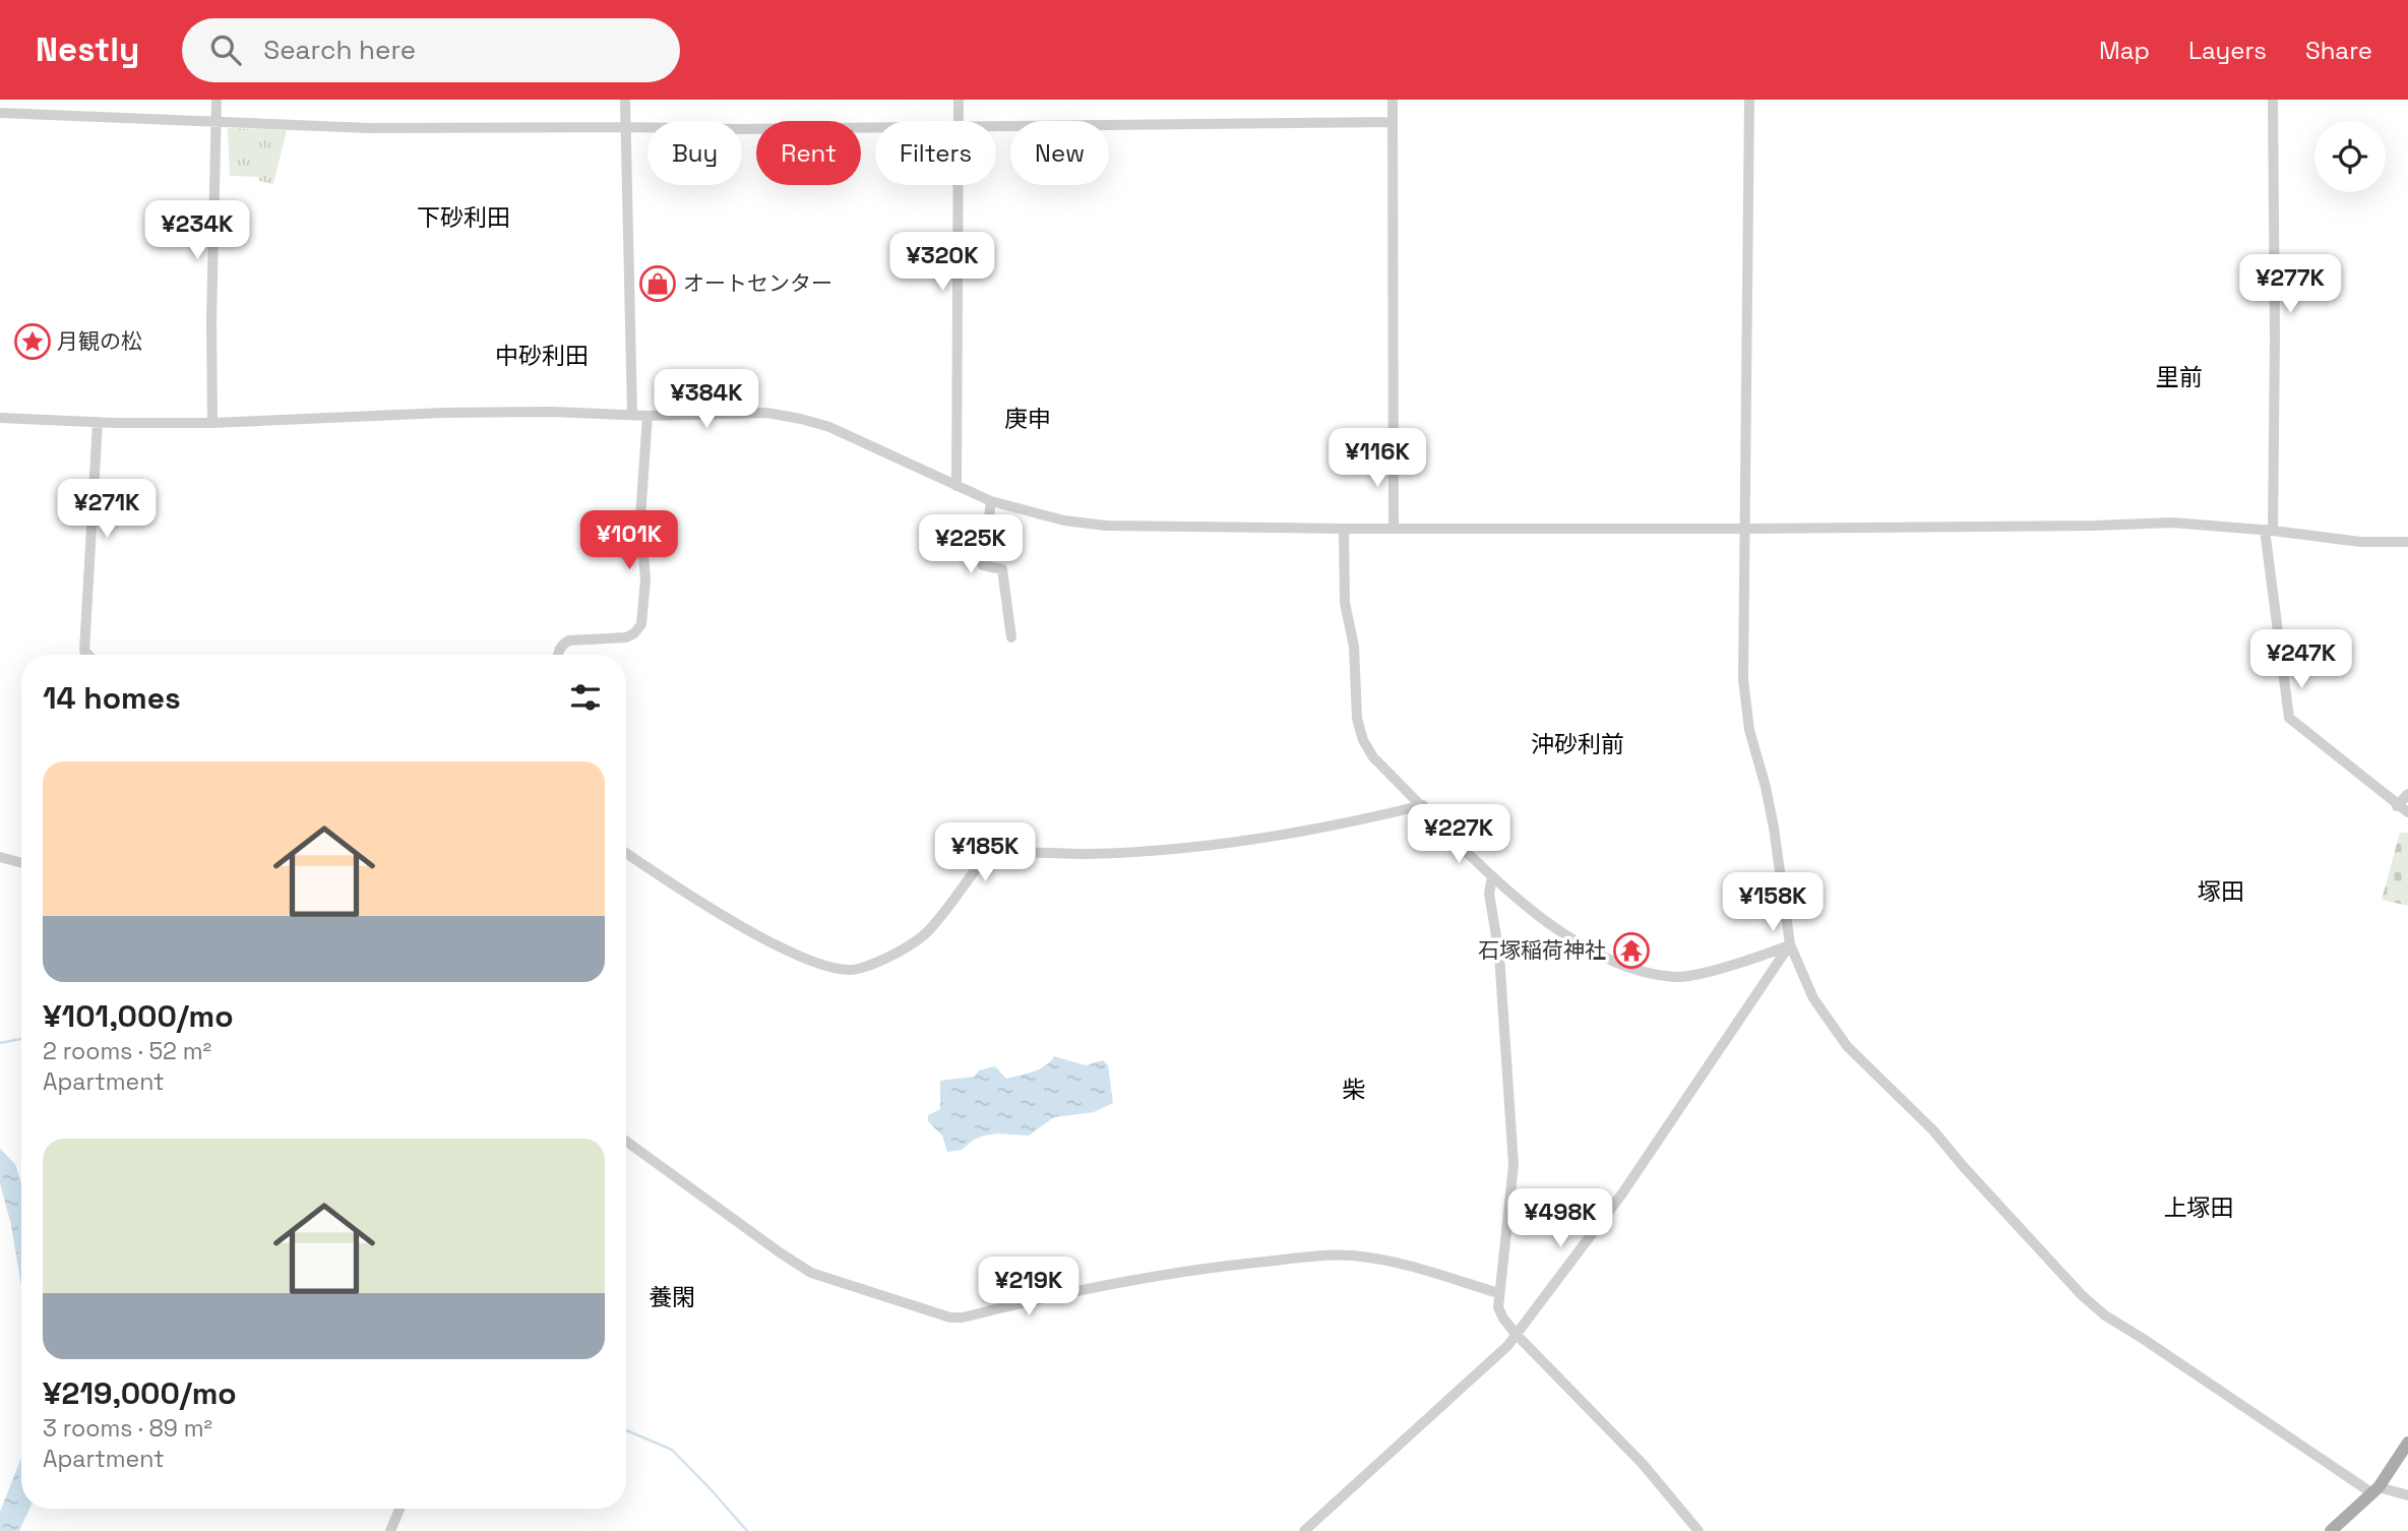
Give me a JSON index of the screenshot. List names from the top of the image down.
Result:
{
  "districts": [
    "下砂利田",
    "中砂利田",
    "里前",
    "庚申",
    "沖砂利前",
    "塚田",
    "柴",
    "上塚田",
    "養閑"
  ],
  "places": {
    "shop": ["オートセンター"],
    "place": ["月観の松"],
    "temple": ["石塚稲荷神社"]
  },
  "page": {
    "header": "Nestly",
    "search": "Search here",
    "nav": ["Map", "Layers", "Share"],
    "chip": [
      "Buy",
      "Rent",
      "Filters",
      "New"
    ],
    "price": [
      "¥234K",
      "¥320K",
      "¥277K",
      "¥384K",
      "¥116K",
      "¥271K",
      "¥101K",
      "¥225K",
      "¥247K",
      "¥227K",
      "¥185K",
      "¥158K",
      "¥498K",
      "¥219K"
    ],
    "heading": "14 homes",
    "list": [
      {
        "name": "¥101,000/mo",
        "note": "2 rooms · 52 m² · Apartment"
      },
      {
        "name": "¥219,000/mo",
        "note": "3 rooms · 89 m² · Apartment"
      }
    ]
  }
}
